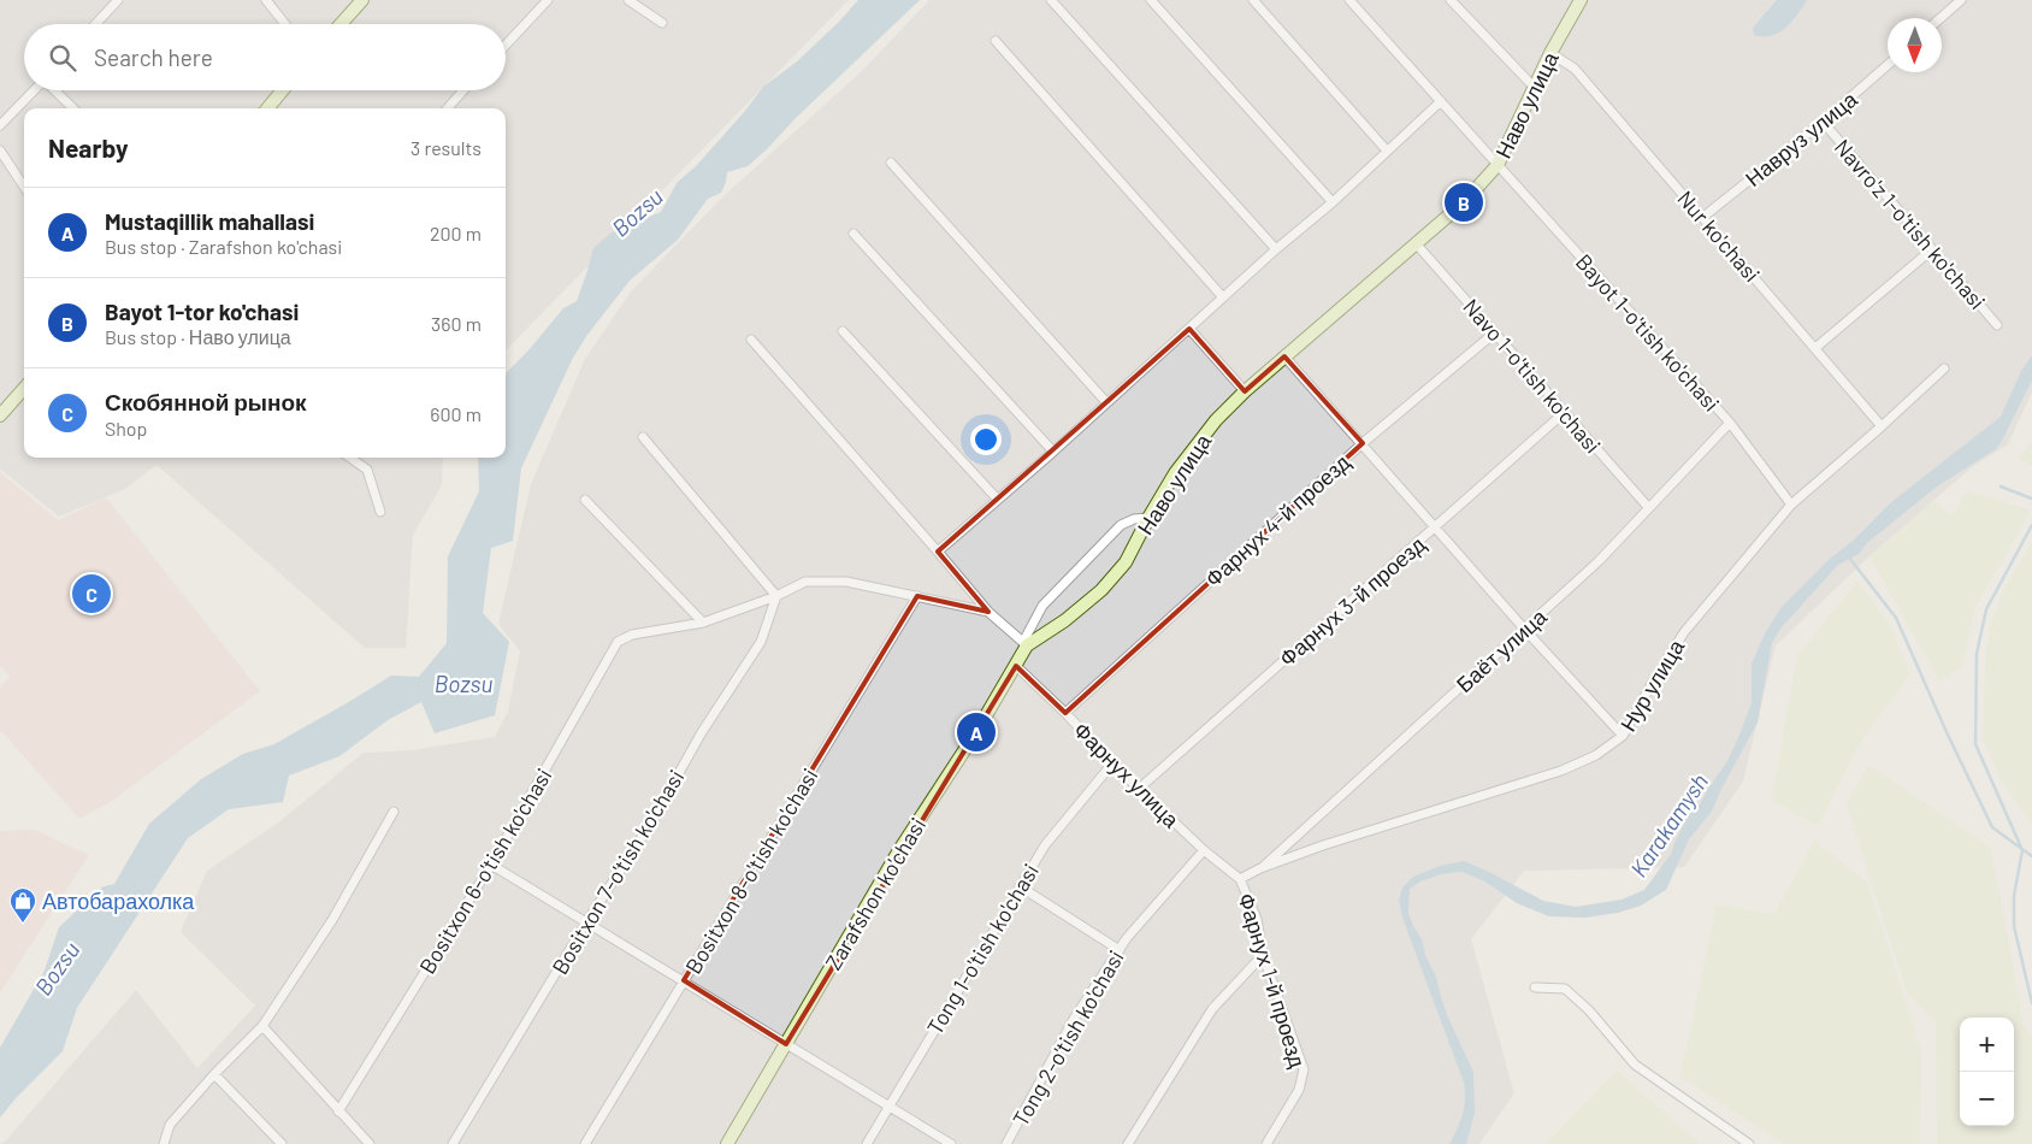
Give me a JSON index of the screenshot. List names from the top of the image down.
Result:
{
  "streets": {
    "street": [
      "Наво улица",
      "Навруз улица",
      "Navro'z 1-o'tish ko'chasi",
      "Nur ko'chasi",
      "Bayot 1-o'tish ko'chasi",
      "Navo 1-o'tish ko'chasi",
      "Фарнух 4-й проезд",
      "Фарнух 3-й проезд",
      "Баёт улица",
      "Нур улица",
      "Фарнух улица",
      "Bositxon 6-o'tish ko'chasi",
      "Bositxon 8-o'tish ko'chasi",
      "Bositxon 7-o'tish ko'chasi",
      "Zarafshon ko'chasi",
      "Tong 1-o'tish ko'chasi",
      "Фарнух 1-й проезд",
      "Tong 2-o'tish ko'chasi"
    ]
  },
  "crossings": [
    ["Наво улица", "Nur ko'chasi"],
    ["Наво улица", "Bayot 1-o'tish ko'chasi"],
    ["Наво улица", "Navo 1-o'tish ko'chasi"],
    ["Наво улица", "Zarafshon ko'chasi"],
    ["Навруз улица", "Navro'z 1-o'tish ko'chasi"],
    ["Навруз улица", "Nur ko'chasi"],
    ["Nur ko'chasi", "Нур улица"],
    ["Bayot 1-o'tish ko'chasi", "Баёт улица"],
    ["Bayot 1-o'tish ko'chasi", "Нур улица"],
    ["Navo 1-o'tish ko'chasi", "Фарнух 4-й проезд"],
    ["Navo 1-o'tish ko'chasi", "Фарнух 3-й проезд"],
    ["Navo 1-o'tish ko'chasi", "Баёт улица"],
    ["Фарнух 4-й проезд", "Фарнух улица"],
    ["Фарнух 3-й проезд", "Фарнух улица"],
    ["Баёт улица", "Нур улица"],
    ["Нур улица", "Фарнух улица"],
    ["Нур улица", "Фарнух 1-й проезд"],
    ["Фарнух улица", "Zarafshon ko'chasi"],
    ["Фарнух улица", "Tong 1-o'tish ko'chasi"],
    ["Фарнух улица", "Фарнух 1-й проезд"],
    ["Фарнух улица", "Tong 2-o'tish ko'chasi"]
  ],
  "water": ["Bozsu", "Karakamysh"],
  "places": {
    "shop": ["Автобарахолка"]
  },
  "north": "bottom",
  "page": {
    "search": "Search here",
    "heading": ["Nearby", "3 results"],
    "pins": ["B", "C", "A"],
    "list": [
      {
        "mark": "A",
        "name": "Mustaqillik mahallasi",
        "note": "Bus stop · Zarafshon ko'chasi",
        "value": "200 m"
      },
      {
        "mark": "B",
        "name": "Bayot 1-tor ko'chasi",
        "note": "Bus stop · Наво улица",
        "value": "360 m"
      },
      {
        "mark": "C",
        "name": "Скобянной рынок",
        "note": "Shop",
        "value": "600 m"
      }
    ],
    "map_buttons": ["+", "−"]
  }
}
